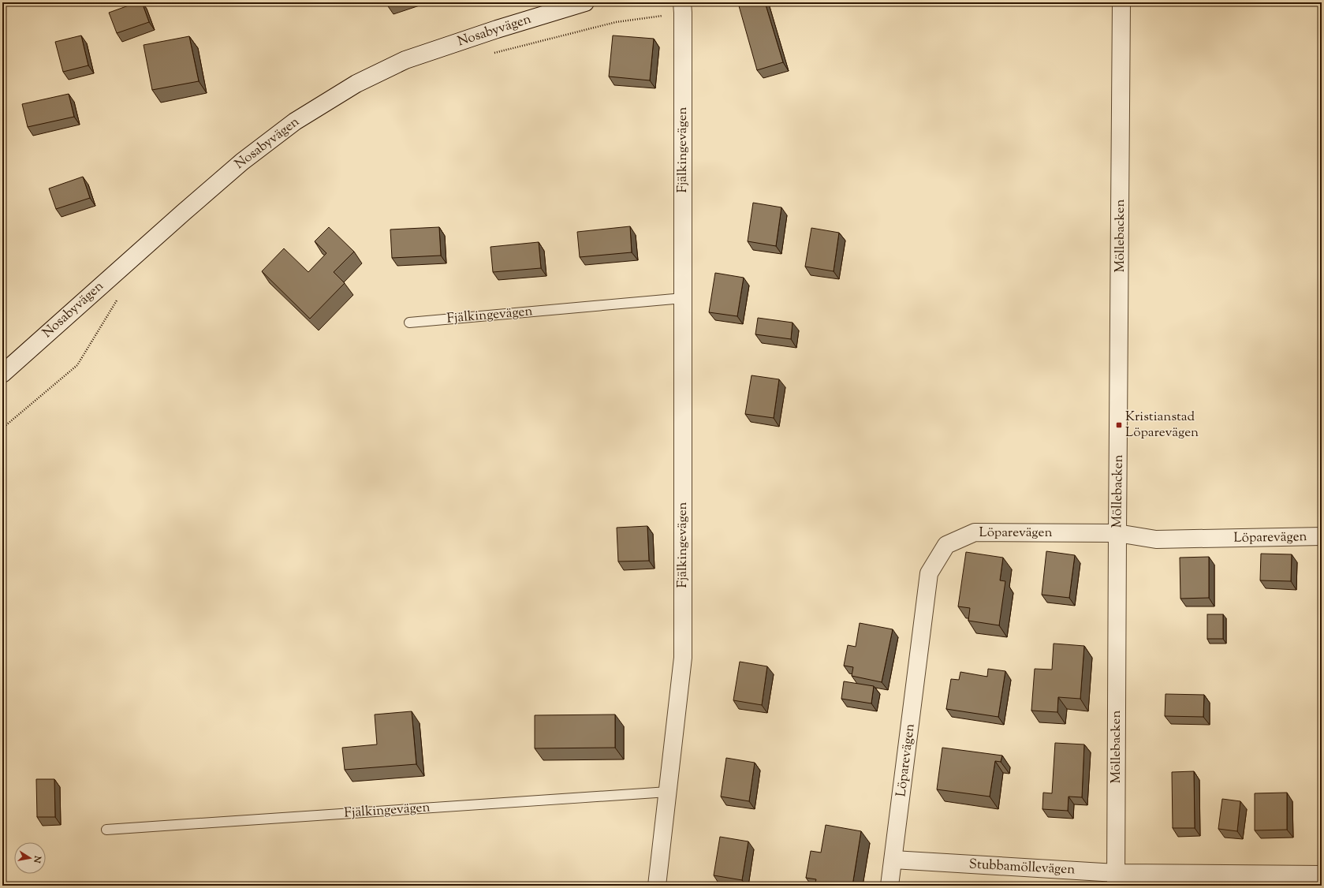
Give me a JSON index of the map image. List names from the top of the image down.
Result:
{
  "streets": {
    "street": [
      "Nosabyvägen",
      "Fjälkingevägen",
      "Möllebacken",
      "Löparevägen",
      "Stubbamöllevägen"
    ]
  },
  "crossings": [
    ["Möllebacken", "Löparevägen"],
    ["Möllebacken", "Stubbamöllevägen"],
    ["Löparevägen", "Stubbamöllevägen"]
  ],
  "places": {
    "transit": ["Kristianstad Löparevägen"]
  },
  "north": "right"
}
